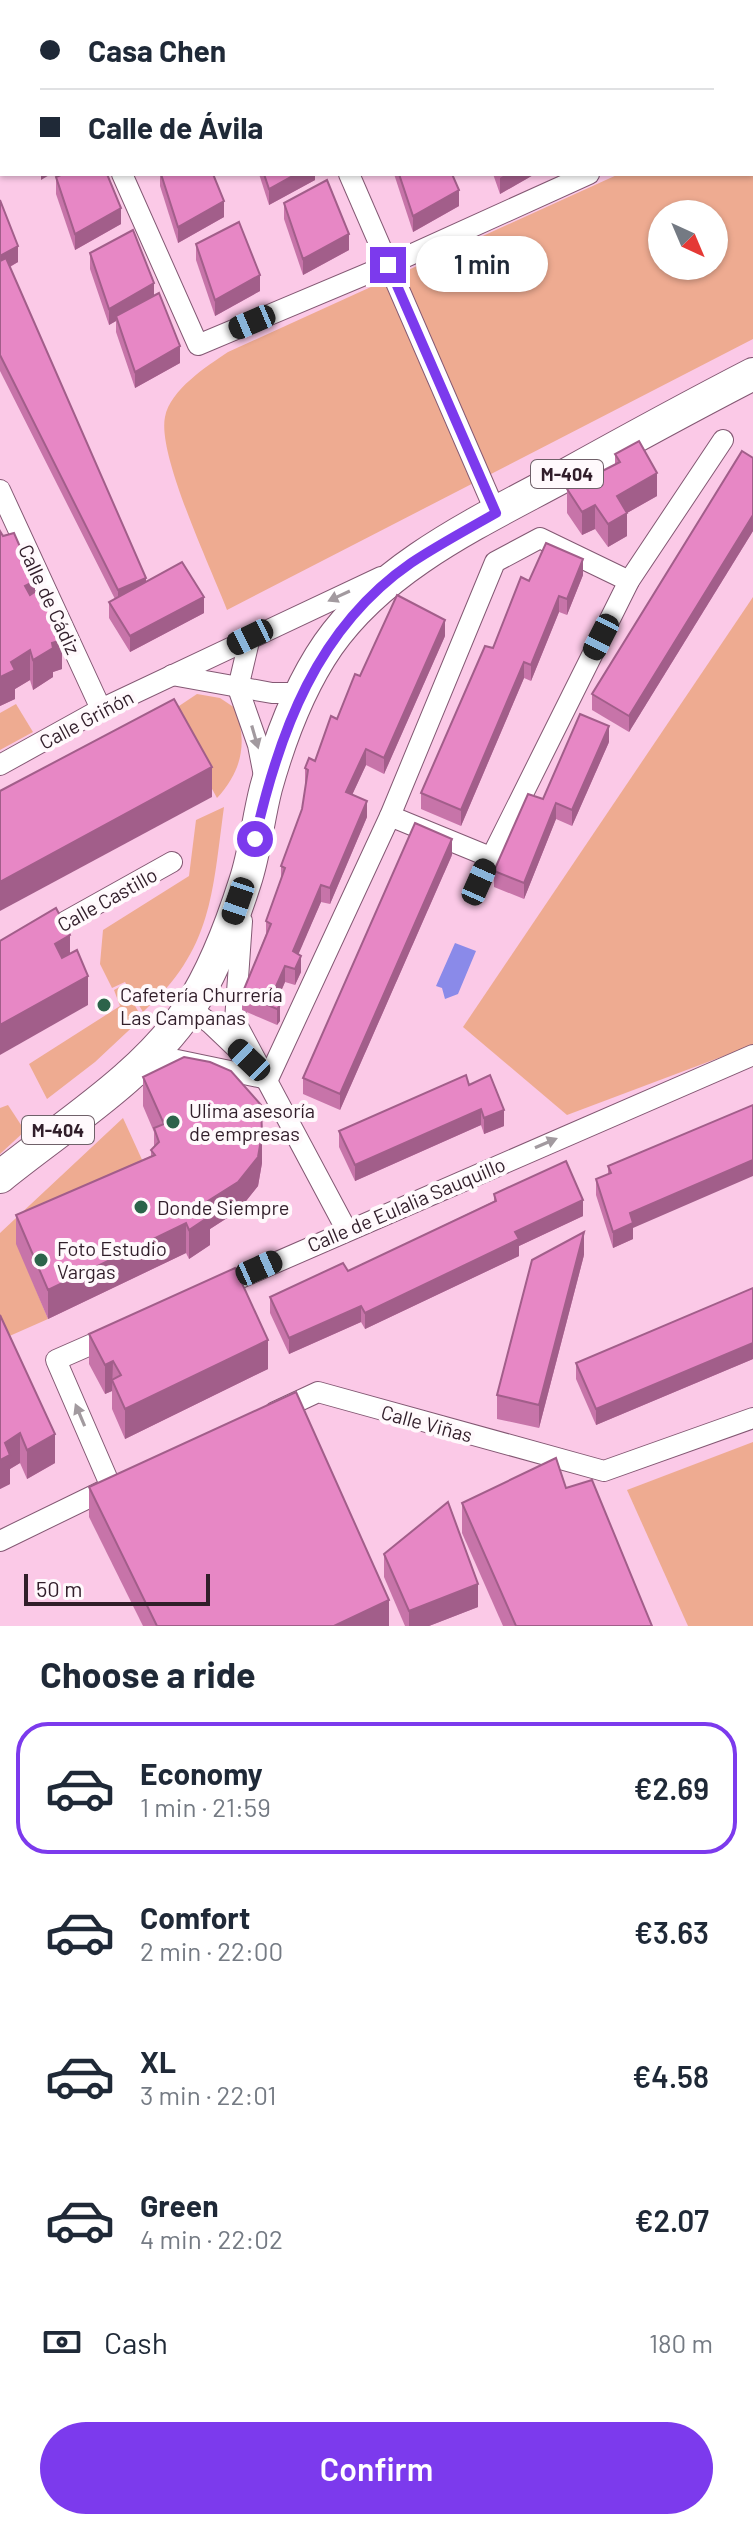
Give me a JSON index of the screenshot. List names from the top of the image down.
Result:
{
  "streets": {
    "main road": ["M-404"],
    "street": [
      "Calle de Cádiz",
      "Calle Griñón",
      "Calle Castillo",
      "Calle de Eulalia Sauquillo",
      "Calle Viñas"
    ]
  },
  "crossings": [
    ["M-404", "Calle Griñón"],
    ["Calle de Cádiz", "Calle Griñón"]
  ],
  "one_way": ["Calle Griñón", "Calle de Eulalia Sauquillo"],
  "places": [
    "Cafetería Churrería Las Campanas",
    "Ulima asesoría de empresas",
    "Donde Siempre",
    "Foto Estudio Vargas"
  ],
  "scale_bar": "50 m",
  "north": "bottom right",
  "page": {
    "banner": ["Casa Chen", "Calle de Ávila"],
    "bubble": "1 min",
    "scale": "50 m",
    "heading": "Choose a ride",
    "list": [
      {
        "name": "Economy",
        "note": "1 min · 21:59",
        "value": "€2.69"
      },
      {
        "name": "Comfort",
        "note": "2 min · 22:00",
        "value": "€3.63"
      },
      {
        "name": "XL",
        "note": "3 min · 22:01",
        "value": "€4.58"
      },
      {
        "name": "Green",
        "note": "4 min · 22:02",
        "value": "€2.07"
      }
    ],
    "pay": ["Cash", "180 m"],
    "buttons": "Confirm"
  }
}
